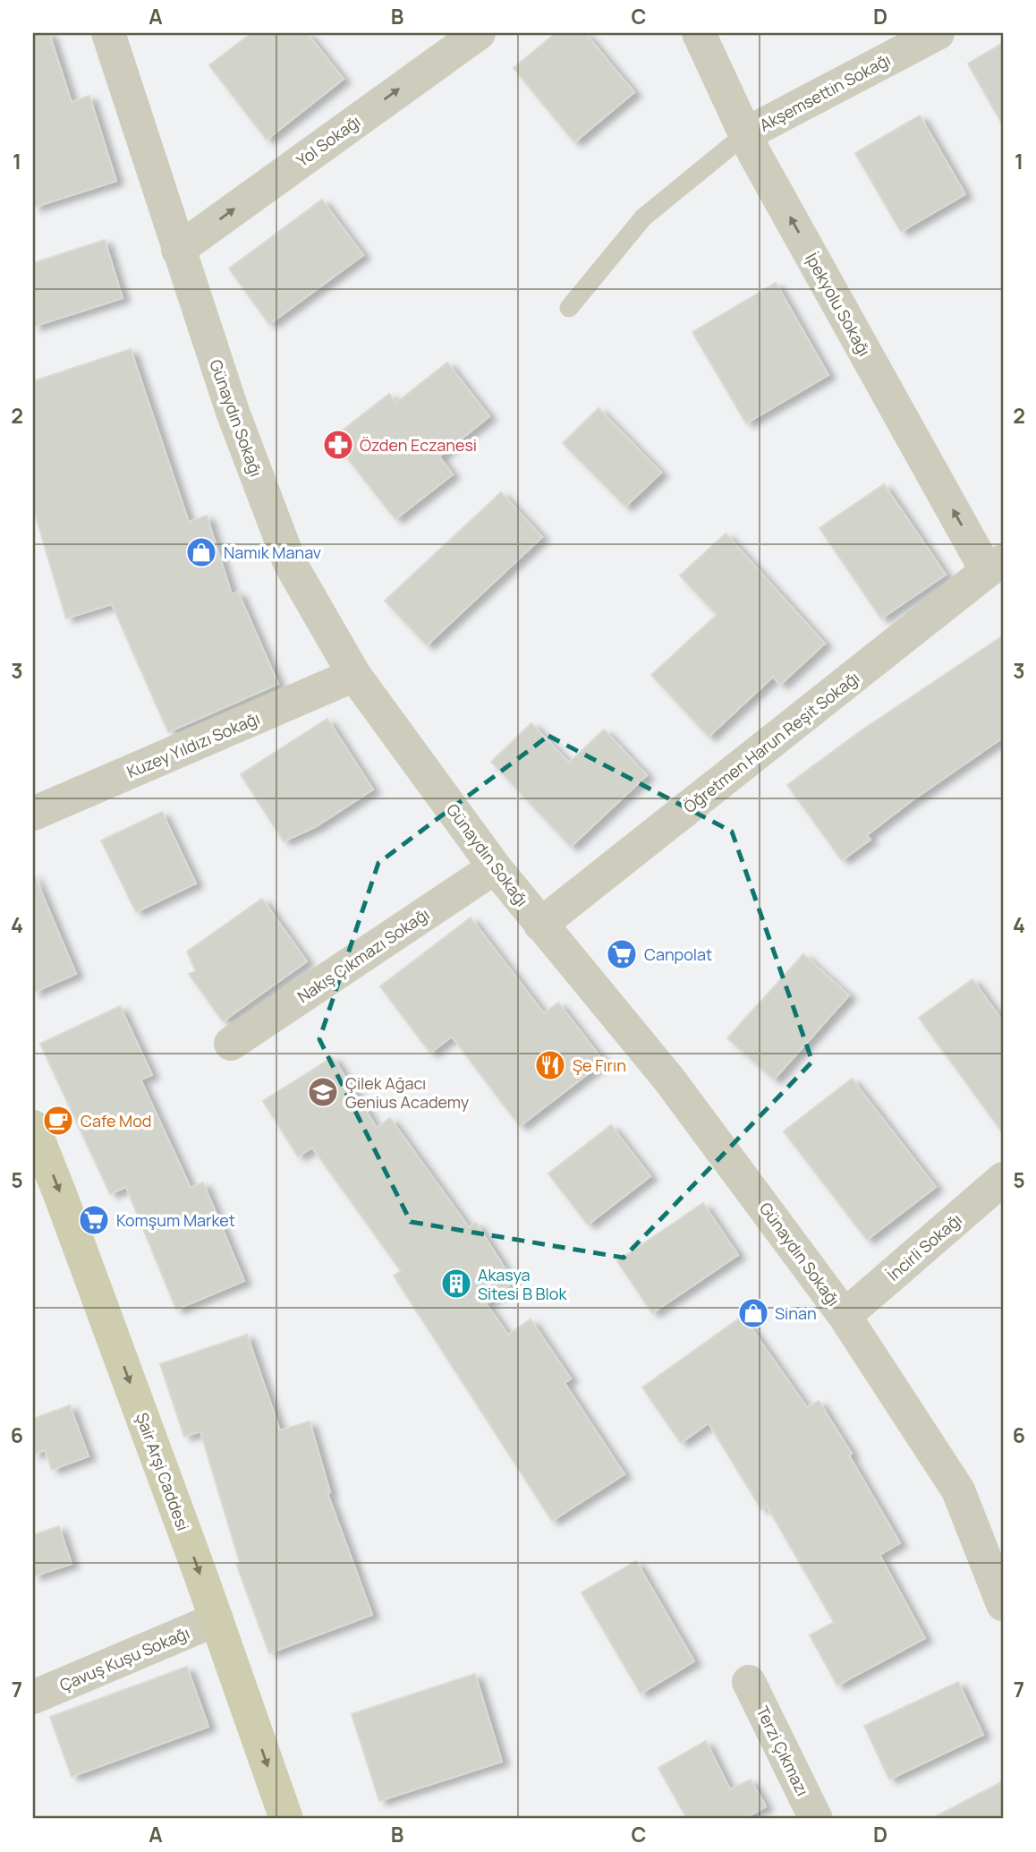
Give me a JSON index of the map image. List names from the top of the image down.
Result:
{
  "streets": {
    "main road": ["Şair Arşi Caddesi"],
    "street": [
      "Akşemsettin Sokağı",
      "Yol Sokağı",
      "İpekyolu Sokağı",
      "Günaydın Sokağı",
      "Öğretmen Harun Reşit Sokağı",
      "Kuzey Yıldızı Sokağı",
      "Nakış Çıkmazı Sokağı",
      "İncirli Sokağı",
      "Çavuş Kuşu Sokağı",
      "Terzi Çıkmazı"
    ]
  },
  "crossings": [
    ["Akşemsettin Sokağı", "İpekyolu Sokağı"],
    ["Yol Sokağı", "Günaydın Sokağı"],
    ["İpekyolu Sokağı", "Öğretmen Harun Reşit Sokağı"],
    ["Günaydın Sokağı", "Öğretmen Harun Reşit Sokağı"],
    ["Günaydın Sokağı", "Kuzey Yıldızı Sokağı"],
    ["Günaydın Sokağı", "Nakış Çıkmazı Sokağı"],
    ["Günaydın Sokağı", "İncirli Sokağı"],
    ["Şair Arşi Caddesi", "Çavuş Kuşu Sokağı"]
  ],
  "one_way": ["Yol Sokağı", "İpekyolu Sokağı", "Şair Arşi Caddesi"],
  "places": {
    "pharmacy": ["Özden Eczanesi"],
    "shop": ["Namık Manav", "Sinan"],
    "supermarket": ["Canpolat", "Komşum Market"],
    "restaurant": ["Şe Fırın"],
    "school or university": ["Çilek Ağacı Genius Academy"],
    "cafe": ["Cafe Mod"],
    "building": ["Akasya Sitesi B Blok"]
  },
  "grid": {
    "columns": [
      "A",
      "B",
      "C",
      "D"
    ],
    "rows": [
      "1",
      "2",
      "3",
      "4",
      "5",
      "6",
      "7"
    ]
  }
}
